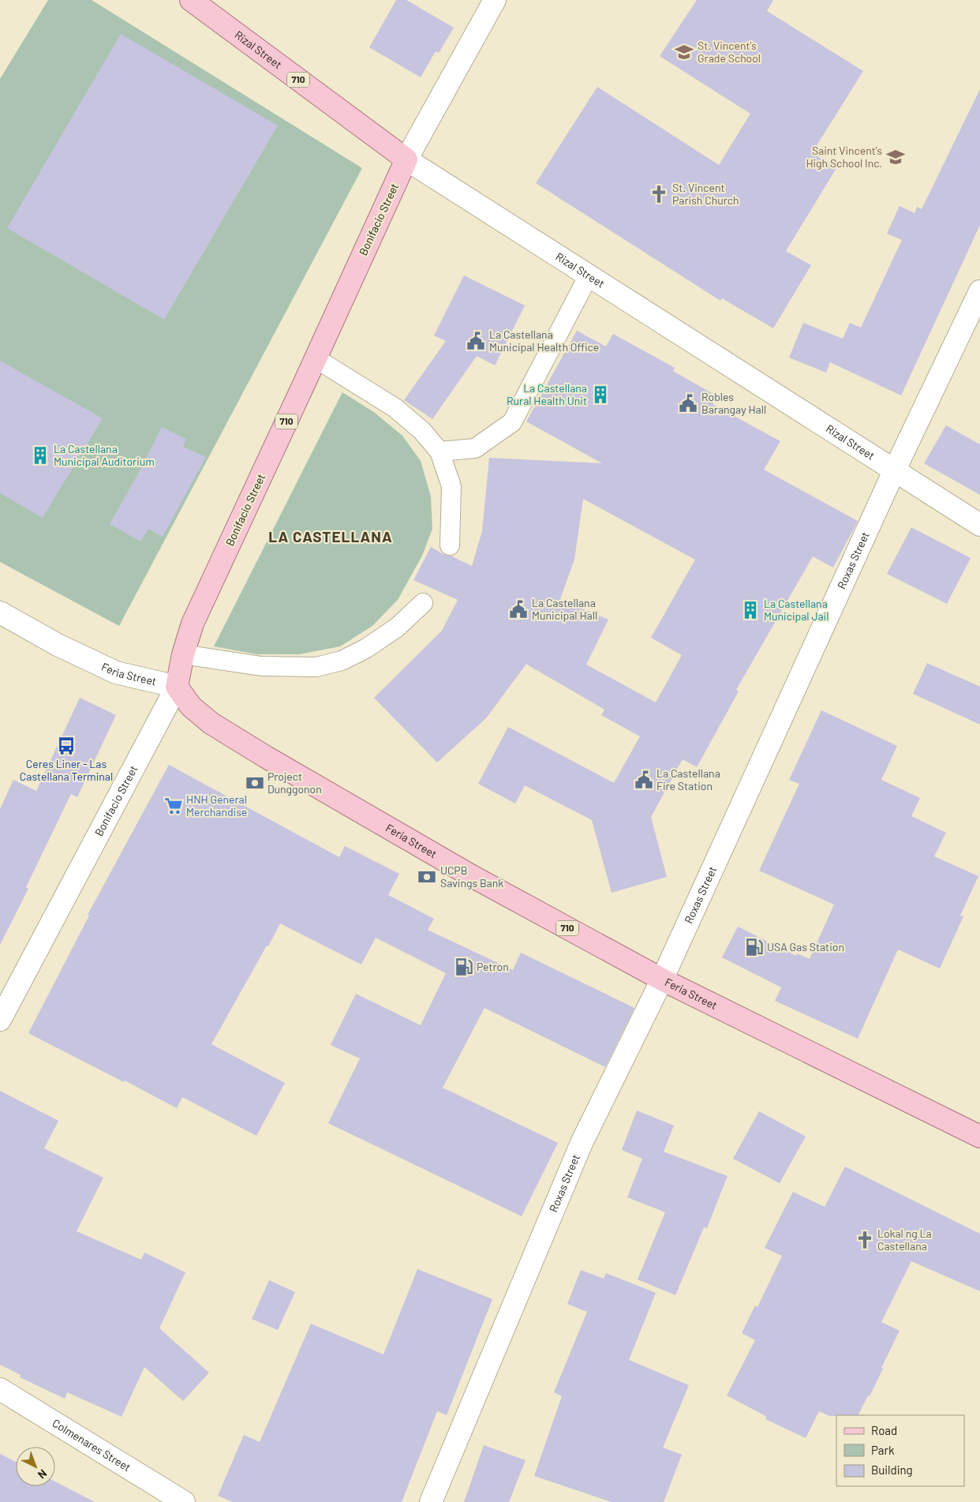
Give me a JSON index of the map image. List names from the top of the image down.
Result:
{
  "streets": {
    "main road": [
      "Rizal Street",
      "710",
      "Bonifacio Street",
      "Feria Street"
    ],
    "street": ["Roxas Street", "Colmenares Street"]
  },
  "crossings": [
    ["Rizal Street", "Bonifacio Street"],
    ["Rizal Street", "Roxas Street"],
    ["Bonifacio Street", "Feria Street"],
    ["Roxas Street", "Feria Street"]
  ],
  "districts": ["LA CASTELLANA"],
  "places": {
    "school or university": ["St. Vincent's Grade School", "Saint Vincent's High School Inc."],
    "church": ["St. Vincent Parish Church", "Lokal ng La Castellana"],
    "public building": [
      "La Castellana Municipal Health Office",
      "Robles Barangay Hall",
      "La Castellana Municipal Hall",
      "La Castellana Fire Station"
    ],
    "building": ["La Castellana Rural Health Unit", "La Castellana Municipal Auditorium", "La Castellana Municipal Jail"],
    "bus stop": ["Ceres Liner - Las Castellana Terminal"],
    "bank": ["Project Dunggonon", "UCPB Savings Bank"],
    "supermarket": ["HNH General Merchandise"],
    "fuel station": ["USA Gas Station", "Petron"]
  },
  "legend": ["Road", "Park", "Building"],
  "north": "bottom right"
}
